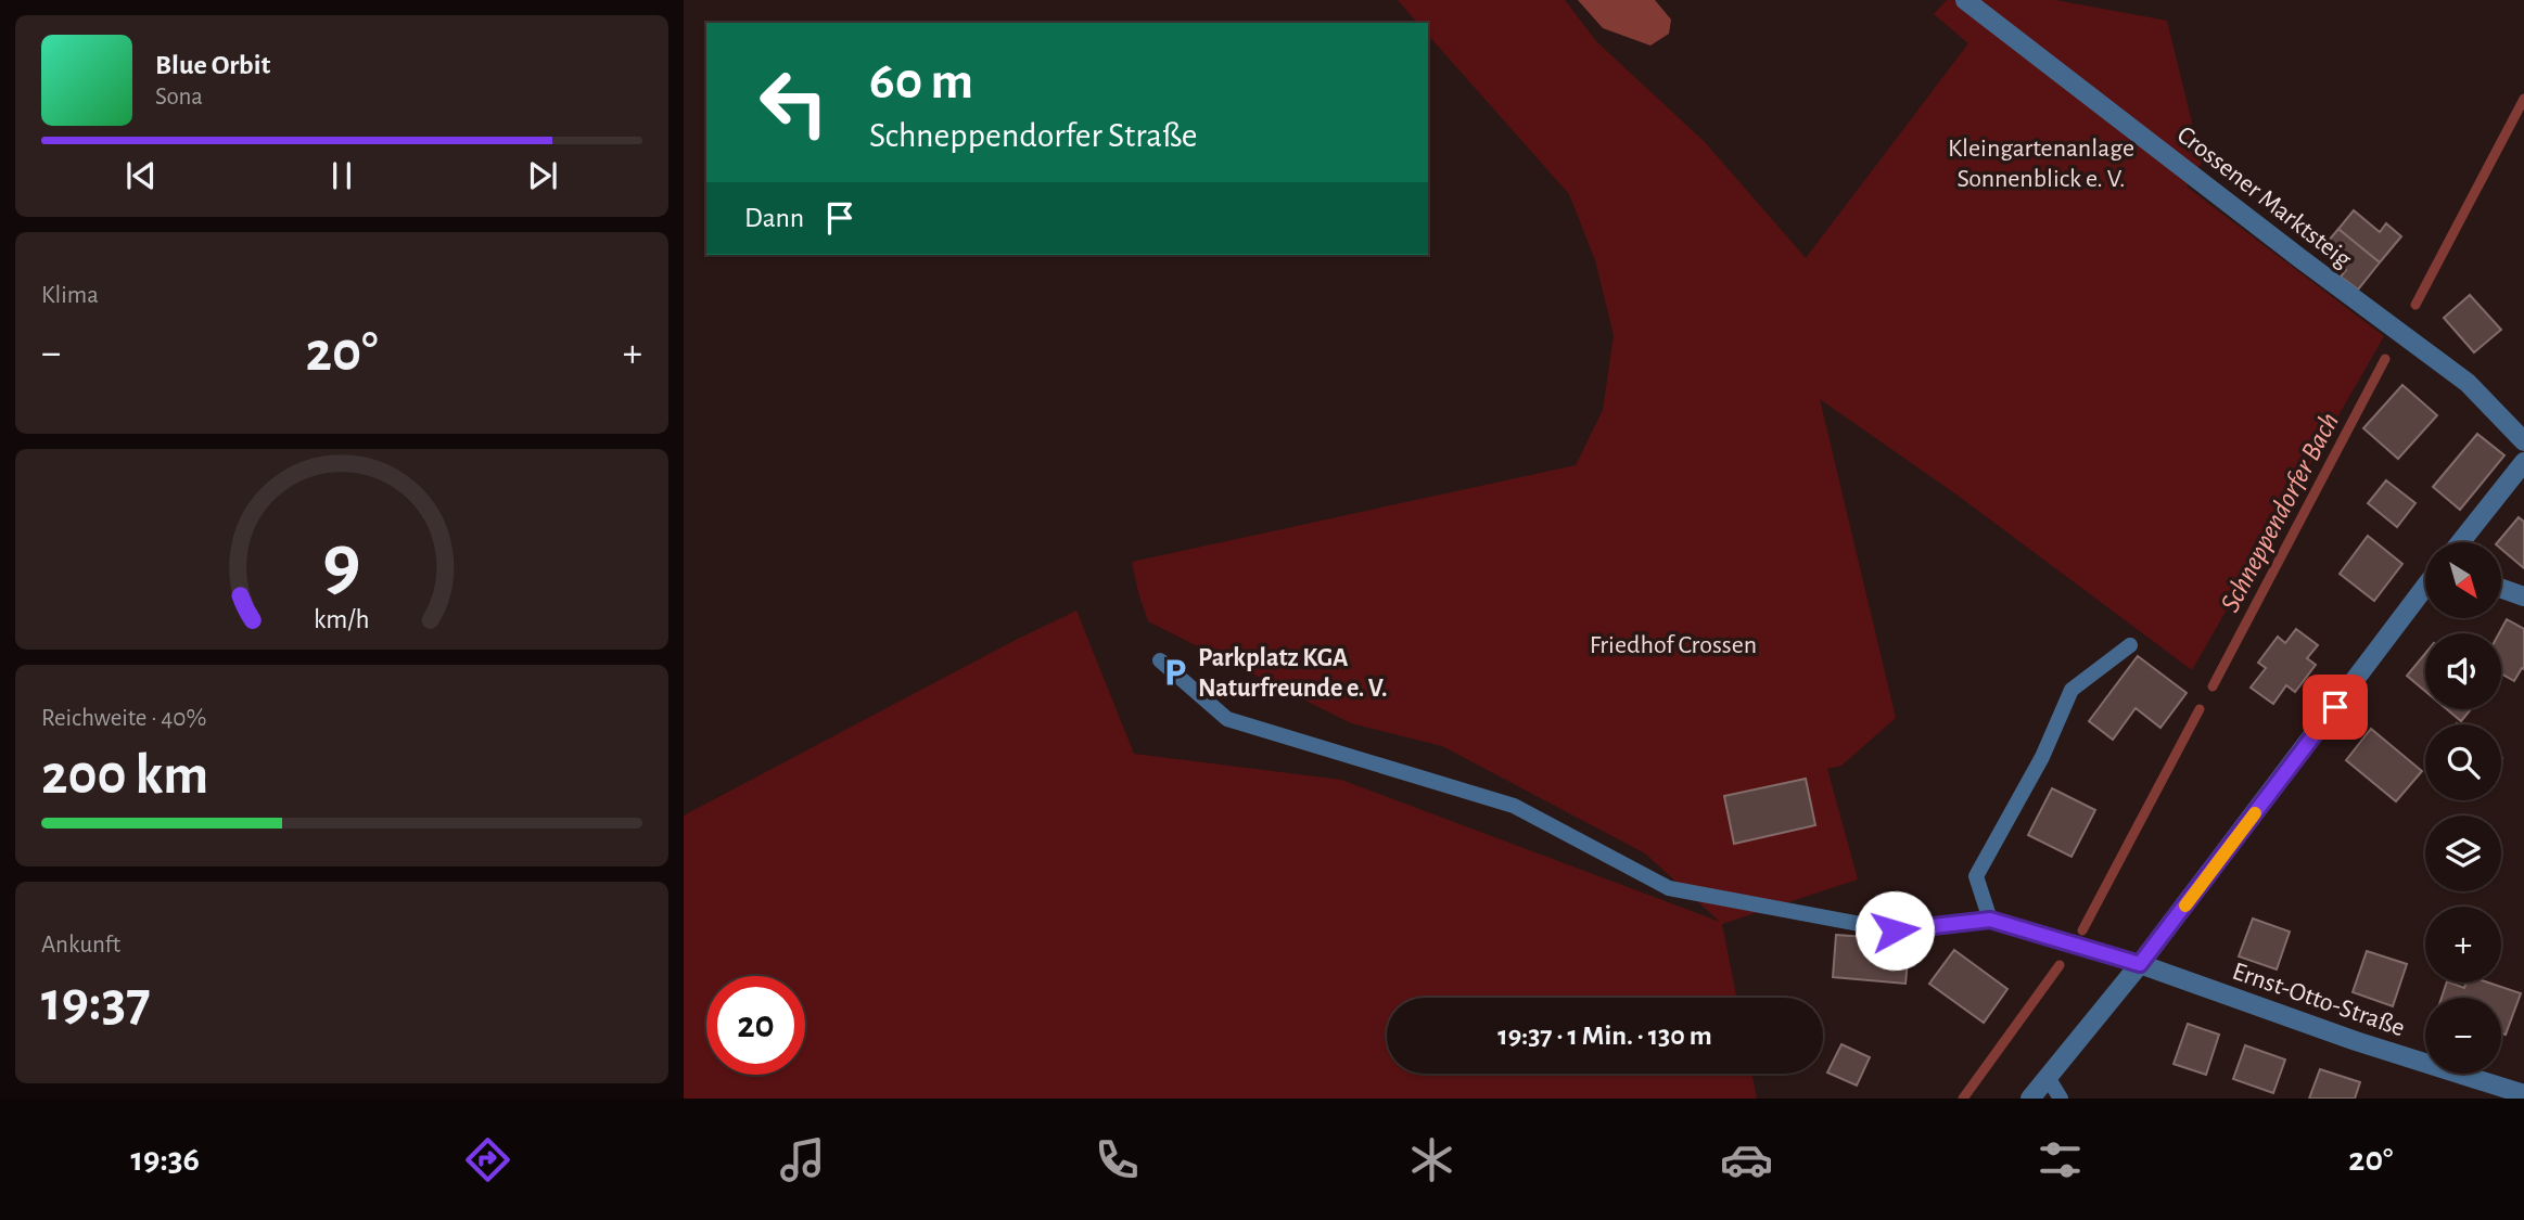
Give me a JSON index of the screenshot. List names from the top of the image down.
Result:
{
  "streets": {
    "street": ["Crossener Marktsteig", "Ernst-Otto-Straße"]
  },
  "water": ["Schneppendorfer Bach"],
  "parks": ["Kleingartenanlage Sonnenblick e. V.", "Friedhof Crossen"],
  "places": {
    "parking": ["Parkplatz KGA Naturfreunde e. V."]
  },
  "north": "bottom right",
  "page": {
    "turn": ["60 m", "Schneppendorfer Straße"],
    "song": ["Blue Orbit", "Sona"],
    "then": "Dann",
    "tile": [
      "Klima",
      ["Reichweite · 40%", "200 km"],
      ["Ankunft", "19:37"]
    ],
    "heat": ["−", "20°", "+"],
    "map_buttons": ["+", "−"],
    "limit": "20",
    "trip": "19:37 · 1 Min. · 130 m",
    "tabs": ["19:36", "20°"],
    "gauge": ["9", "km/h"]
  }
}
